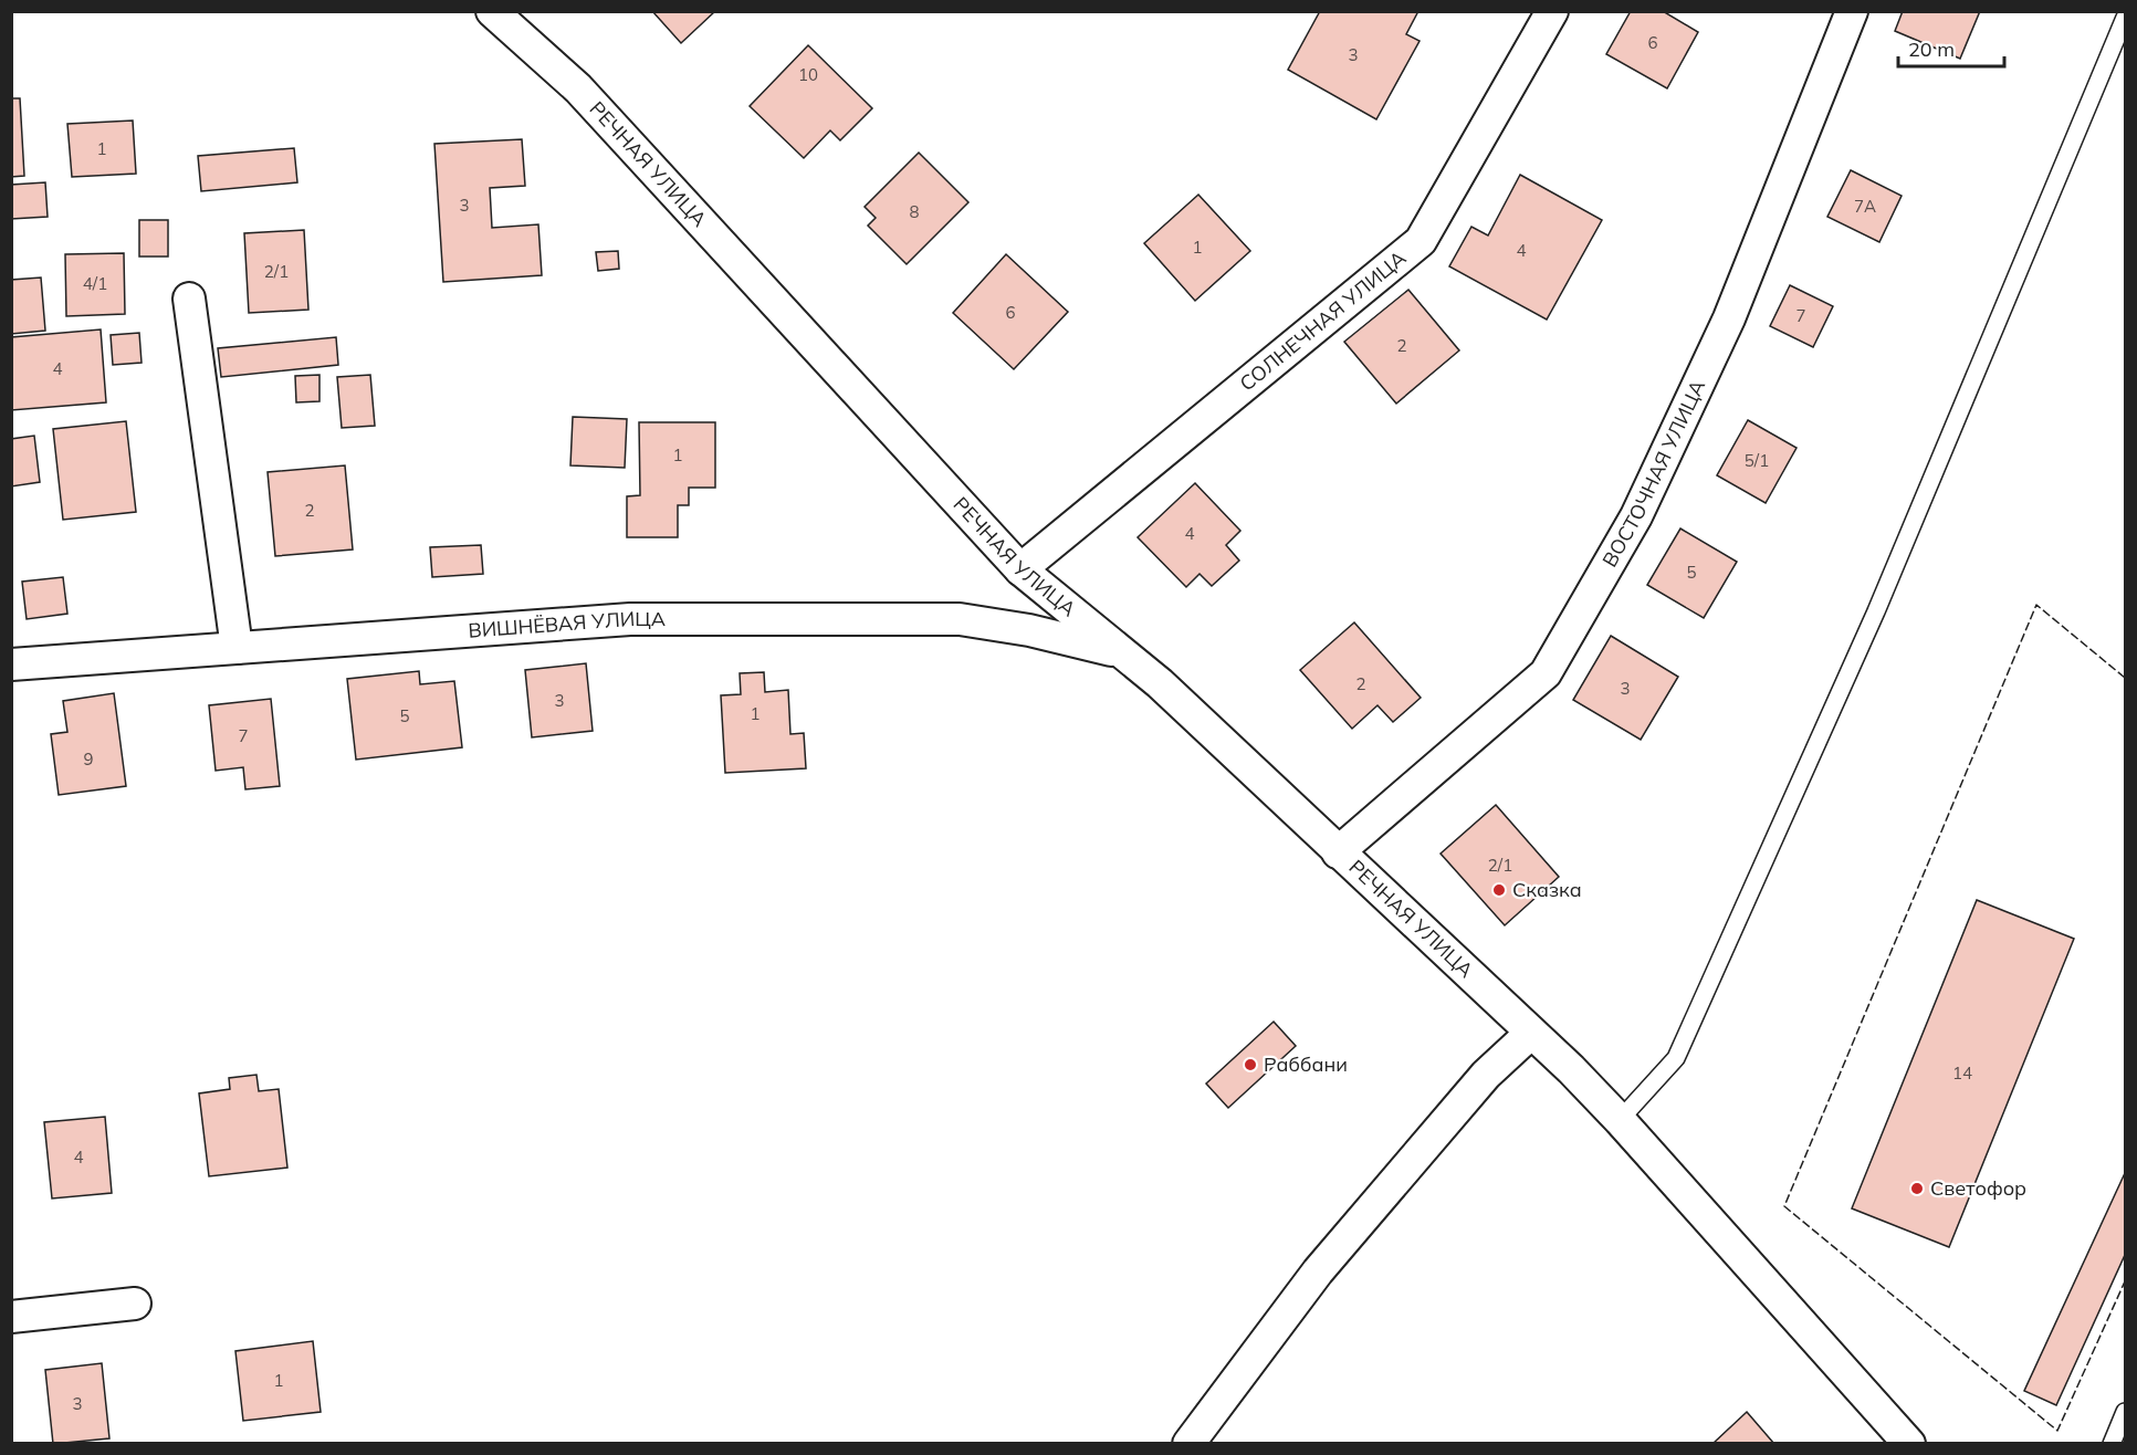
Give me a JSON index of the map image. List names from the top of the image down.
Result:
{
  "streets": {
    "street": [
      "РЕЧНАЯ УЛИЦА",
      "СОЛНЕЧНАЯ УЛИЦА",
      "ВОСТОЧНАЯ УЛИЦА",
      "ВИШНЁВАЯ УЛИЦА"
    ]
  },
  "crossings": [
    ["РЕЧНАЯ УЛИЦА", "СОЛНЕЧНАЯ УЛИЦА"],
    ["РЕЧНАЯ УЛИЦА", "ВОСТОЧНАЯ УЛИЦА"],
    ["РЕЧНАЯ УЛИЦА", "ВИШНЁВАЯ УЛИЦА"]
  ],
  "places": ["Сказка", "Раббани", "Светофор"],
  "house_numbers": [
    "6",
    "3",
    "10",
    "1",
    "3",
    "7А",
    "8",
    "1",
    "4",
    "2/1",
    "4/1",
    "6",
    "7",
    "2",
    "4",
    "1",
    "5/1",
    "2",
    "4",
    "5",
    "2",
    "3",
    "3",
    "1",
    "5",
    "7",
    "9",
    "2/1",
    "14",
    "4",
    "1",
    "3"
  ],
  "scale_bar": "20 m"
}
